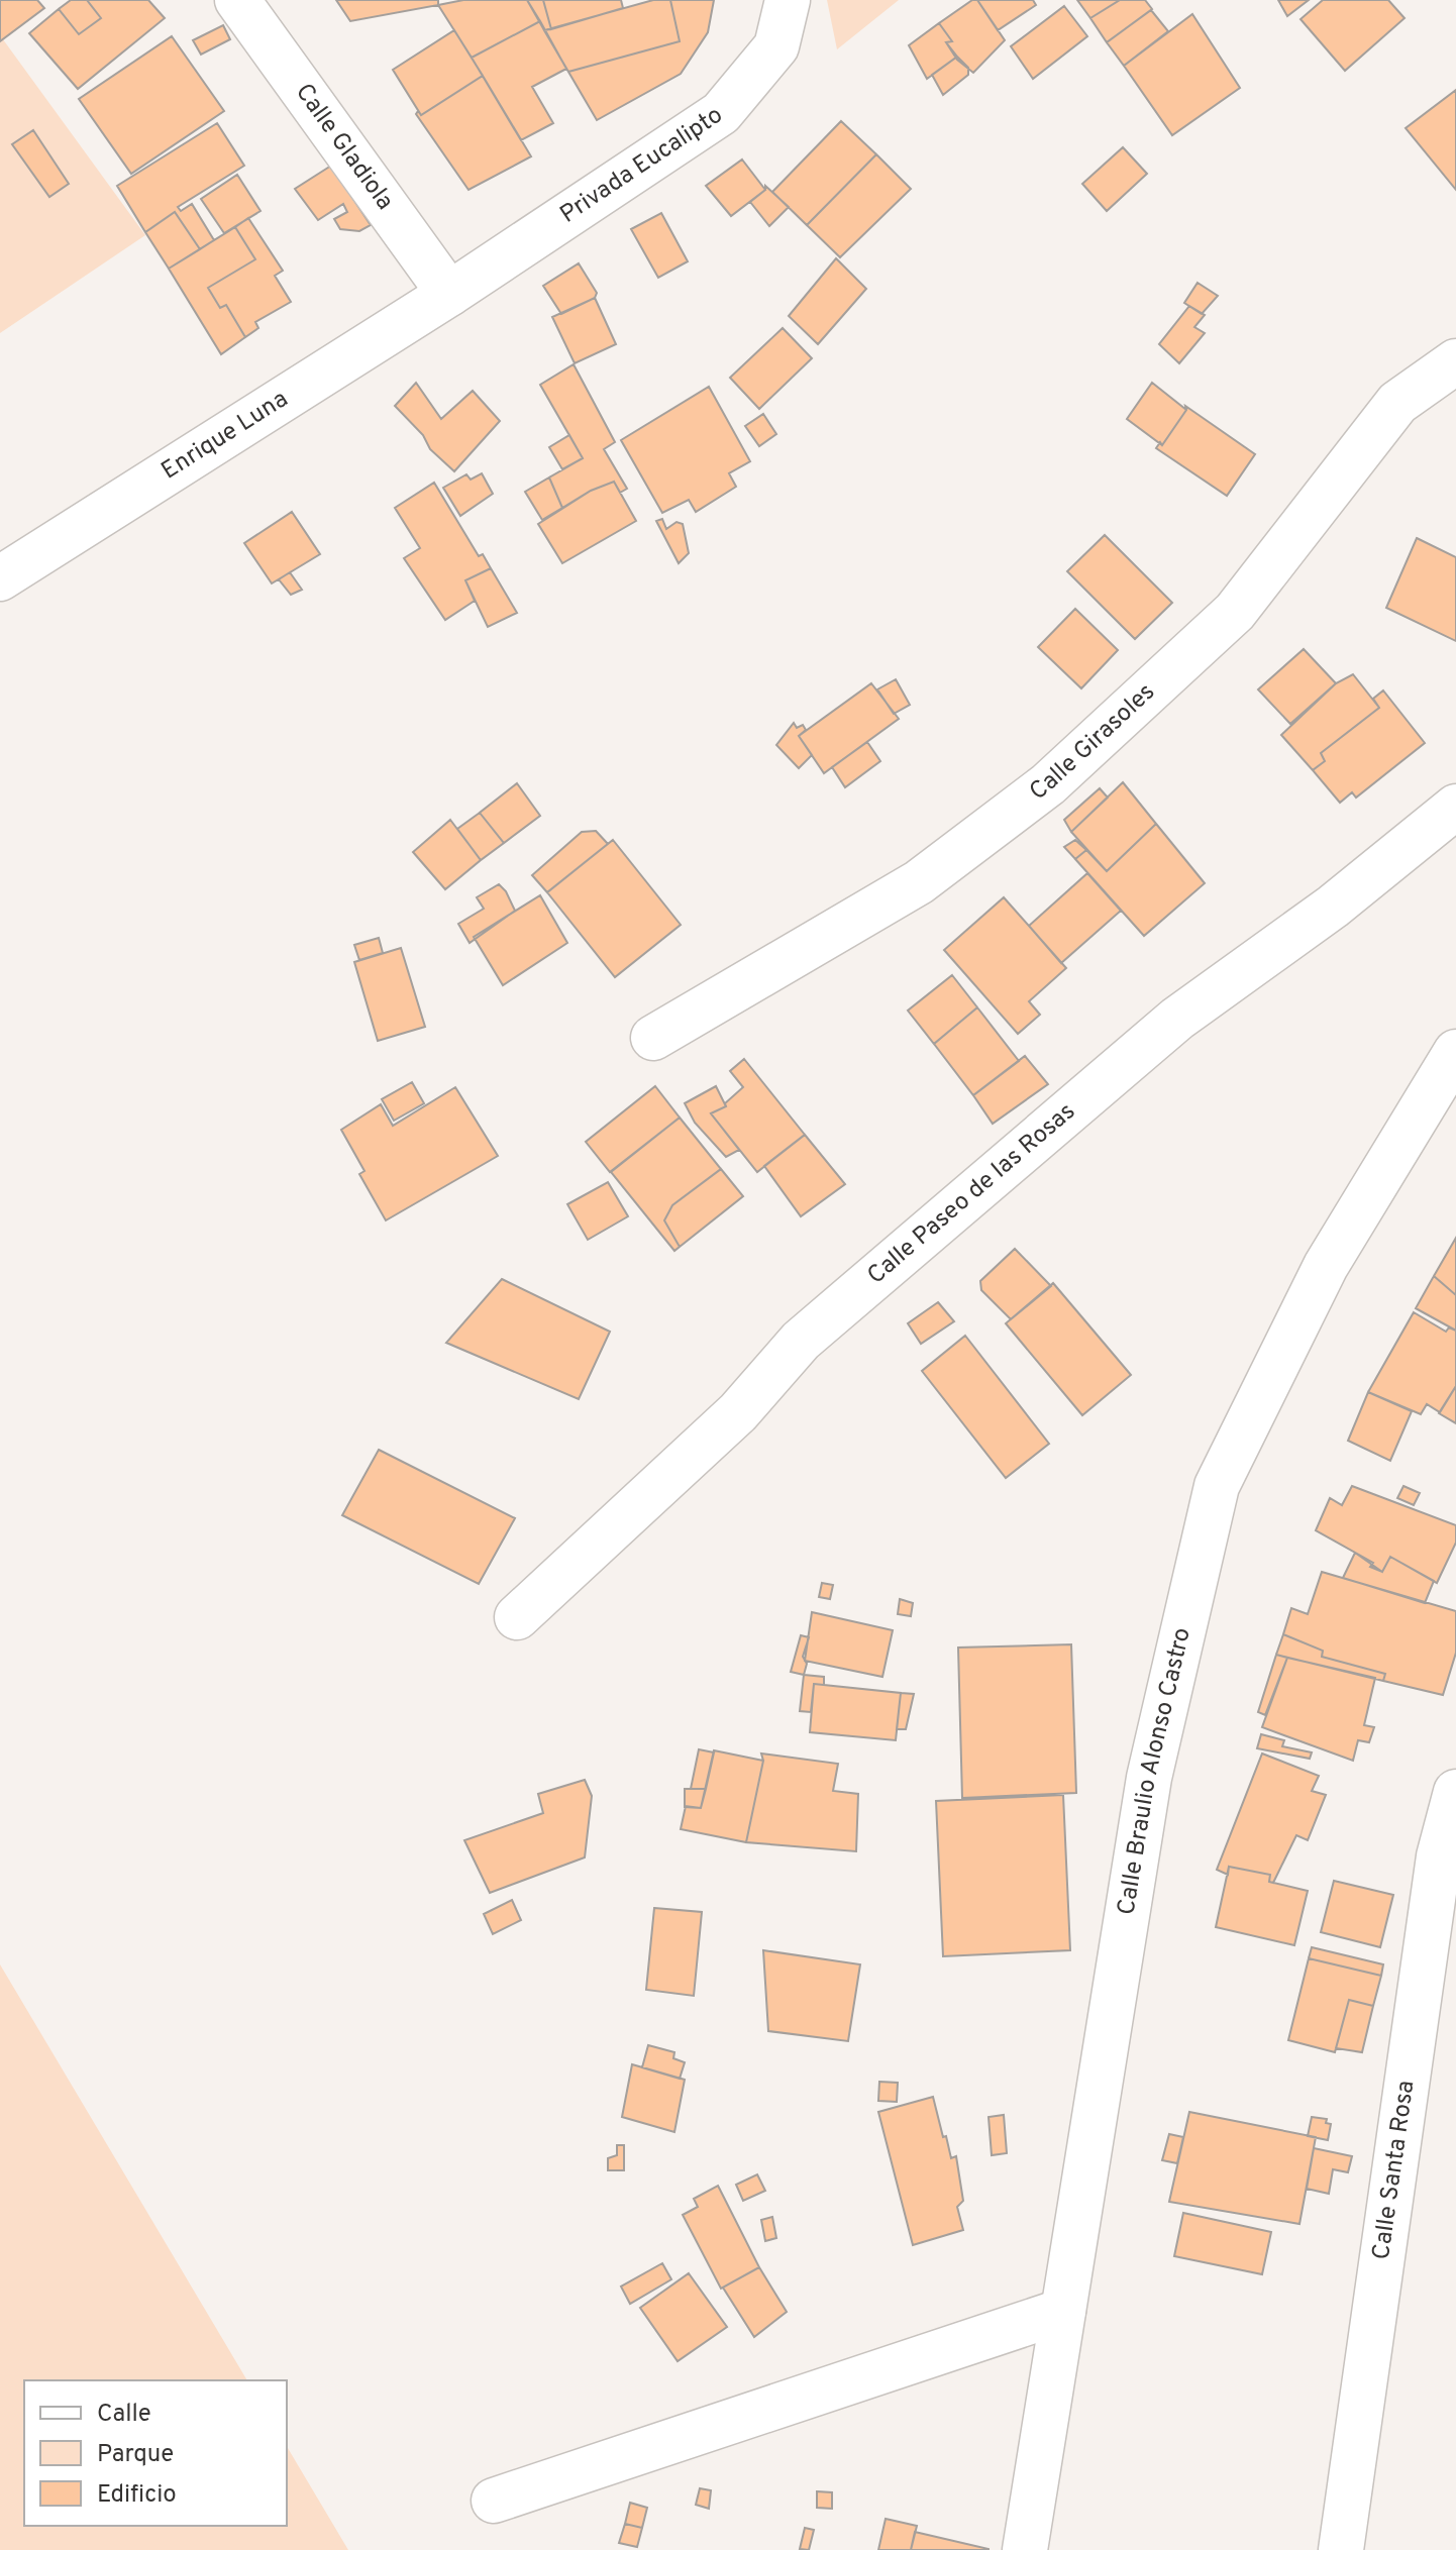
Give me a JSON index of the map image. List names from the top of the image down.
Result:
{
  "streets": {
    "street": [
      "Calle Gladiola",
      "Privada Eucalipto",
      "Enrique Luna",
      "Calle Girasoles",
      "Calle Paseo de las Rosas",
      "Calle Braulio Alonso Castro",
      "Calle Santa Rosa"
    ]
  },
  "crossings": [
    ["Calle Gladiola", "Privada Eucalipto"],
    ["Calle Gladiola", "Enrique Luna"],
    ["Privada Eucalipto", "Enrique Luna"]
  ],
  "legend": ["Calle", "Parque", "Edificio"]
}
